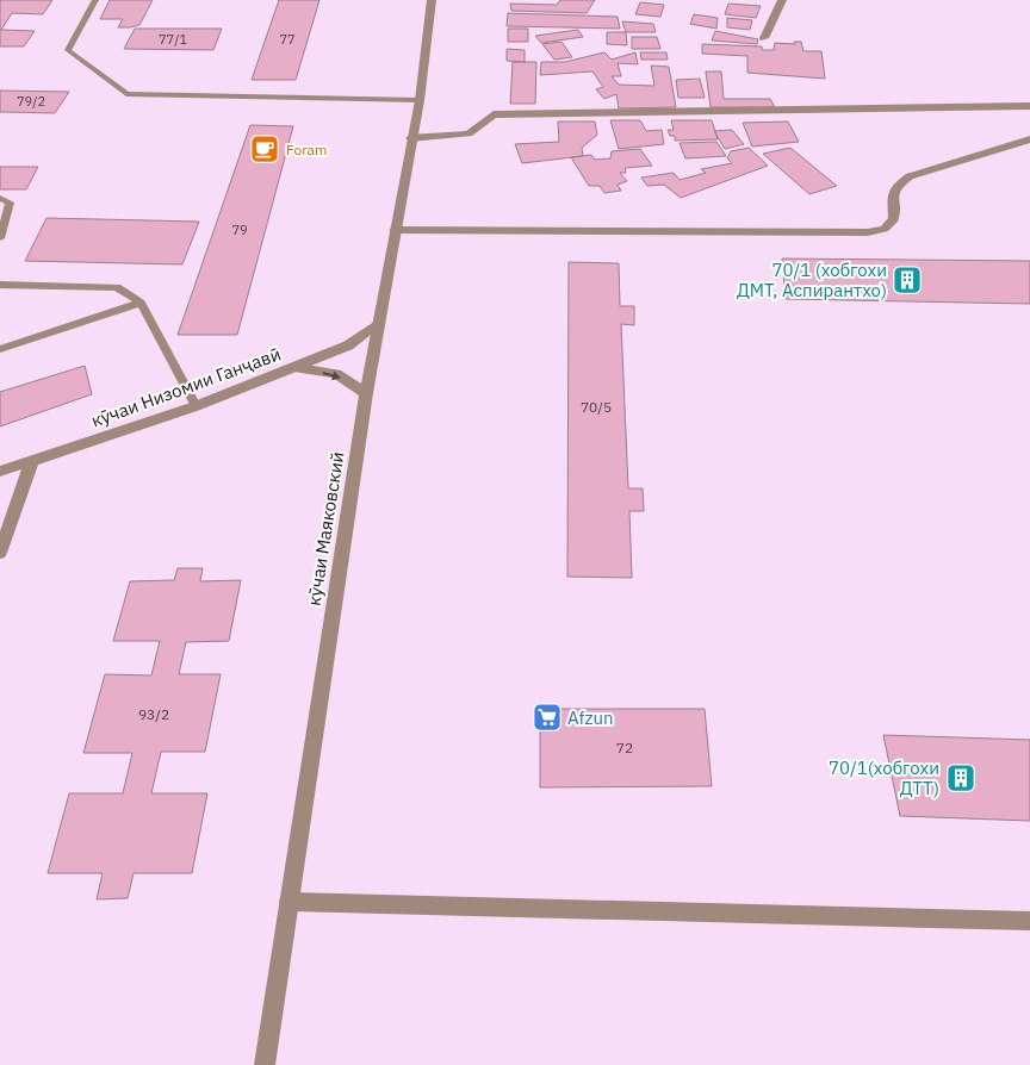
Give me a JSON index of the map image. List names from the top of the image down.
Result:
{
  "streets": {
    "street": ["кӯчаи Низомии Ганҷавӣ", "кӯчаи Маяковский"]
  },
  "crossings": [
    ["кӯчаи Низомии Ганҷавӣ", "кӯчаи Маяковский"]
  ],
  "places": {
    "cafe": ["Foram"],
    "building": ["70/1 (хобгохи ДМТ, Аспирантхо)", "70/1(хобгохи ДТТ)"],
    "supermarket": ["Afzun"]
  },
  "house_numbers": [
    "77/1",
    "77",
    "79/2",
    "79",
    "70/5",
    "93/2",
    "72"
  ]
}
